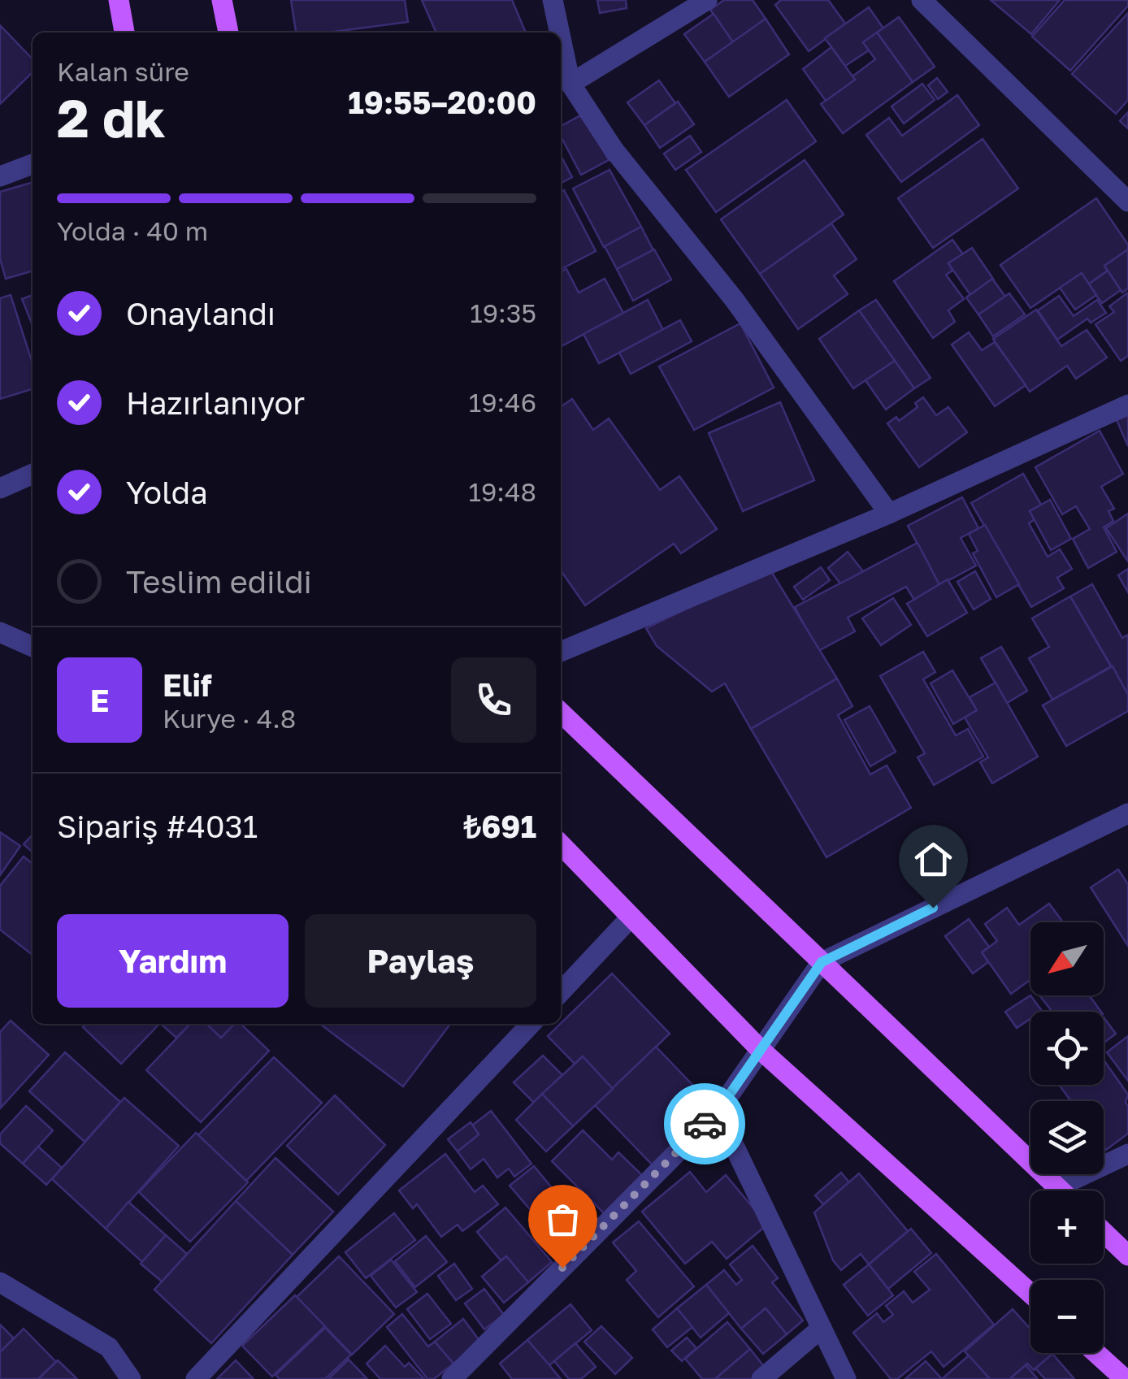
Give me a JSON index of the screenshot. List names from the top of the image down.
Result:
{
  "north": "bottom left",
  "page": {
    "heading": ["2 dk", "Kalan süre", "19:55–20:00"],
    "panel": [
      "Elif",
      "Kurye · 4.8",
      "Sipariş #4031",
      "₺691"
    ],
    "bar": "Yolda · 40 m",
    "list": [
      ["Onaylandı", "19:35"],
      ["Hazırlanıyor", "19:46"],
      ["Yolda", "19:48"],
      "Teslim edildi"
    ],
    "round": "E",
    "buttons": ["Yardım", "Paylaş"],
    "map_buttons": ["+", "−"]
  }
}
